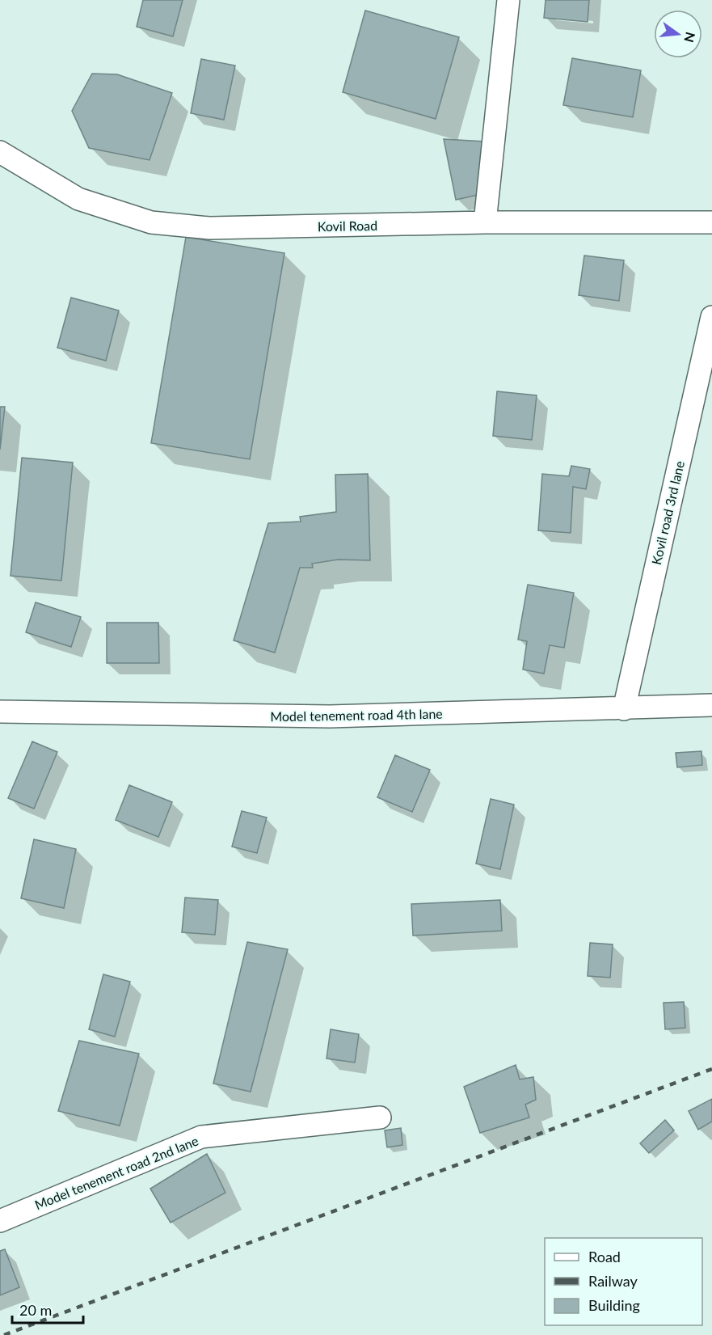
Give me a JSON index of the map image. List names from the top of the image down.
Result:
{
  "streets": {
    "street": [
      "Kovil Road",
      "Kovil road 3rd lane",
      "Model tenement road 4th lane",
      "Model tenement road 2nd lane"
    ]
  },
  "crossings": [
    ["Kovil road 3rd lane", "Model tenement road 4th lane"]
  ],
  "legend": ["Road", "Railway", "Building"],
  "scale_bar": "20 m",
  "north": "right"
}
